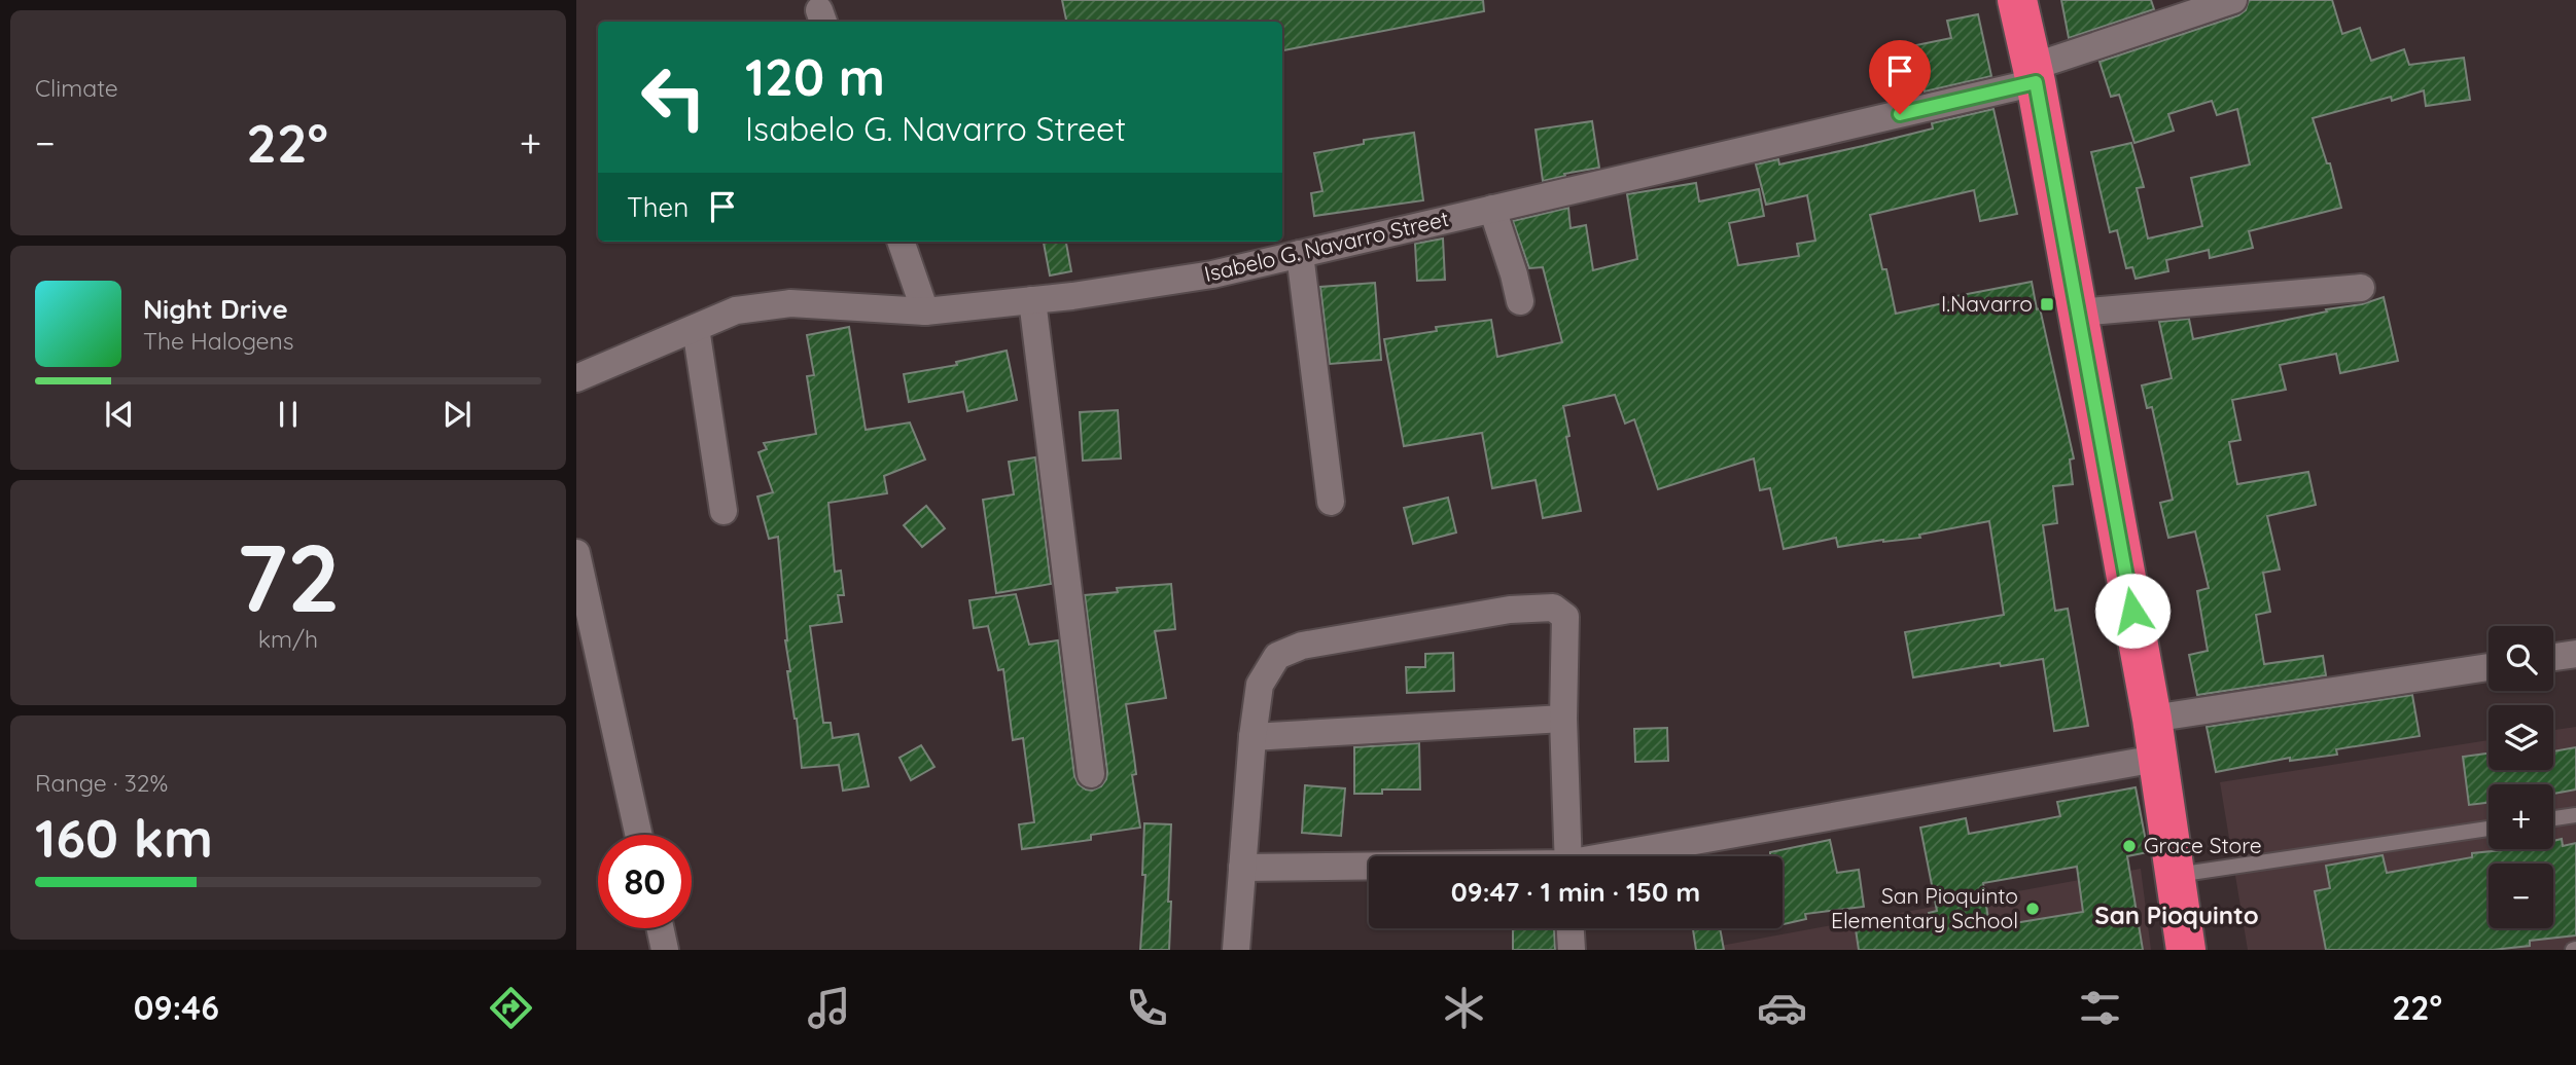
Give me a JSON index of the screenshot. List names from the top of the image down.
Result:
{
  "streets": {
    "street": ["Isabelo G. Navarro Street"]
  },
  "districts": ["San Pioquinto"],
  "places": {
    "transit": ["I.Navarro"],
    "other": ["Grace Store", "San Pioquinto Elementary School"]
  },
  "page": {
    "tile": [
      "Climate",
      ["72", "km/h"],
      ["Range · 32%", "160 km"]
    ],
    "turn": ["120 m", "Isabelo G. Navarro Street"],
    "heat": ["−", "22°", "+"],
    "then": "Then",
    "song": ["Night Drive", "The Halogens"],
    "map_buttons": ["+", "−"],
    "limit": "80",
    "trip": "09:47 · 1 min · 150 m",
    "tabs": ["09:46", "22°"]
  }
}
